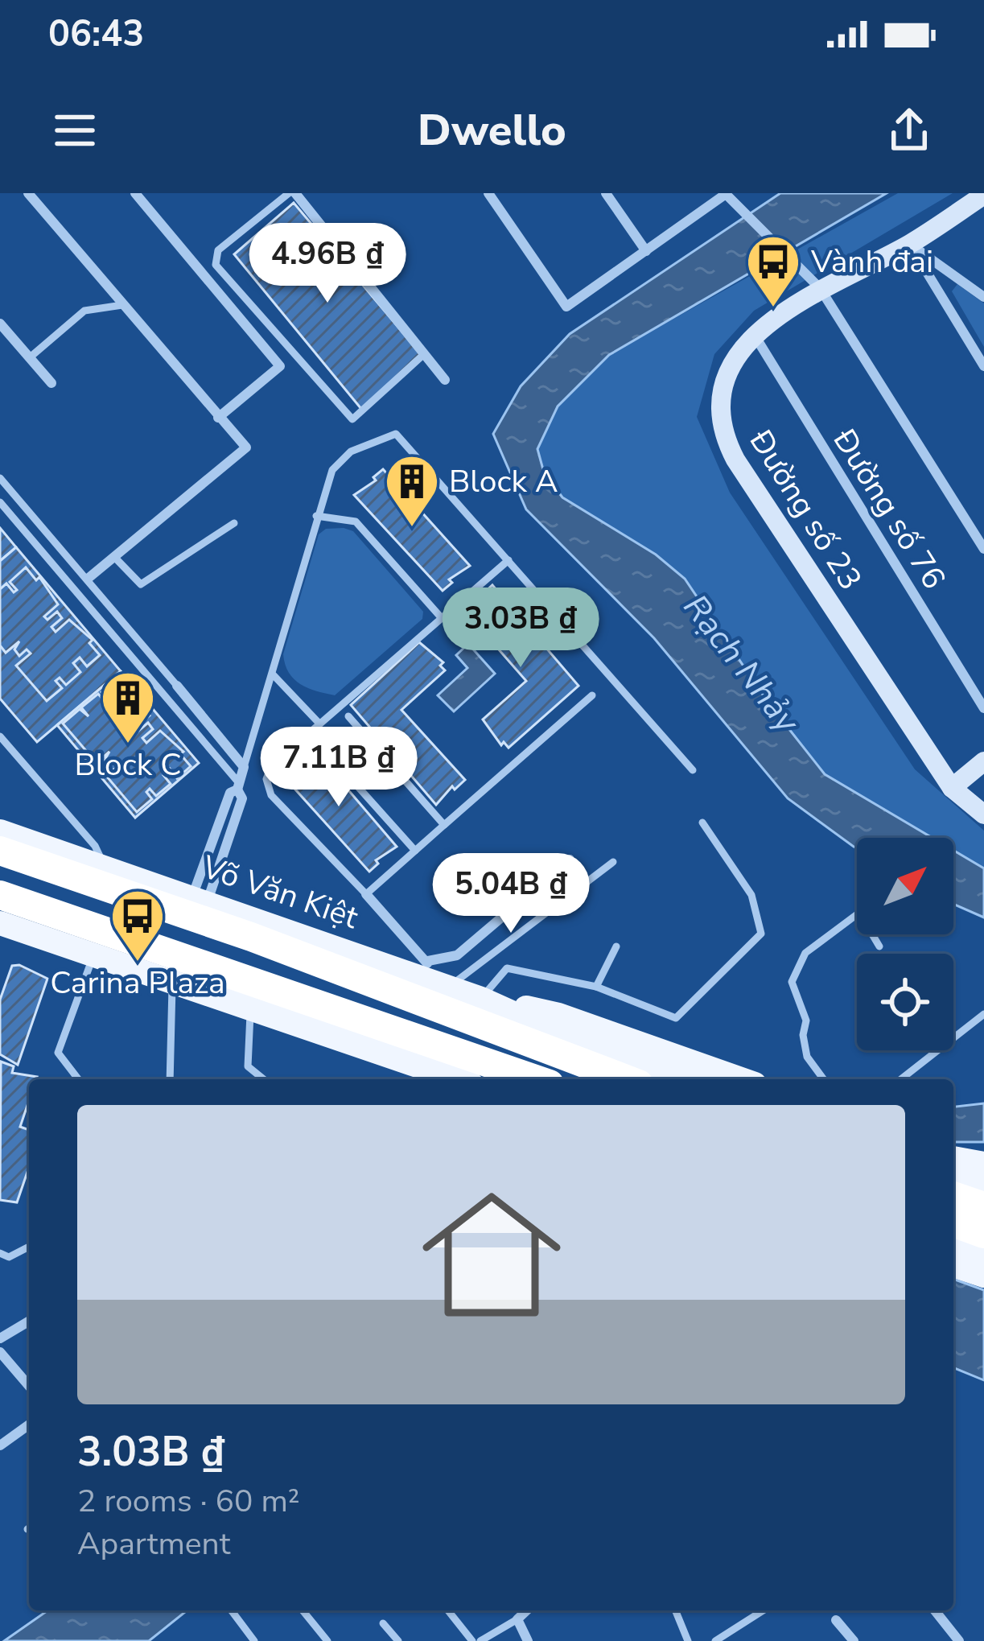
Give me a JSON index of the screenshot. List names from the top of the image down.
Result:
{
  "streets": {
    "highway": ["Võ Văn Kiệt"],
    "street": ["Đường số 76", "Đường số 23"]
  },
  "crossings": [
    ["Đường số 76", "Đường số 23"]
  ],
  "water": ["Rạch Nhảy"],
  "places": {
    "bus stop": ["Vành đai", "Carina Plaza"],
    "building": ["Block A", "Block C"]
  },
  "north": "top right",
  "page": {
    "status": "06:43",
    "header": "Dwello",
    "price": [
      "4.96B ₫",
      "3.03B ₫",
      "7.11B ₫",
      "5.04B ₫"
    ],
    "list": [
      {
        "name": "3.03B ₫",
        "note": "2 rooms · 60 m² · Apartment"
      }
    ]
  }
}
